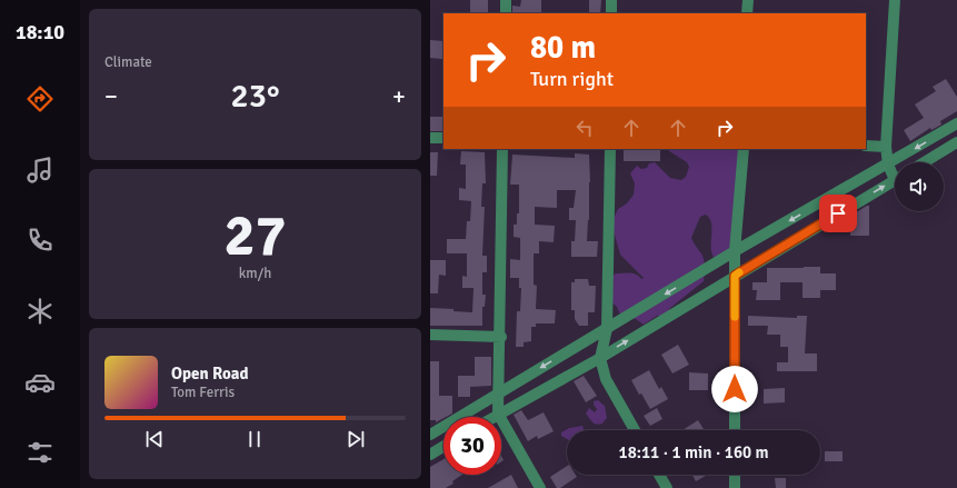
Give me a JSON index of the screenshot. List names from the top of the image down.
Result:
{
  "page": {
    "tabs": "18:10",
    "tile": [
      "Climate",
      ["27", "km/h"]
    ],
    "turn": ["80 m", "Turn right"],
    "heat": ["−", "23°", "+"],
    "song": ["Open Road", "Tom Ferris"],
    "limit": "30",
    "trip": "18:11 · 1 min · 160 m"
  }
}
